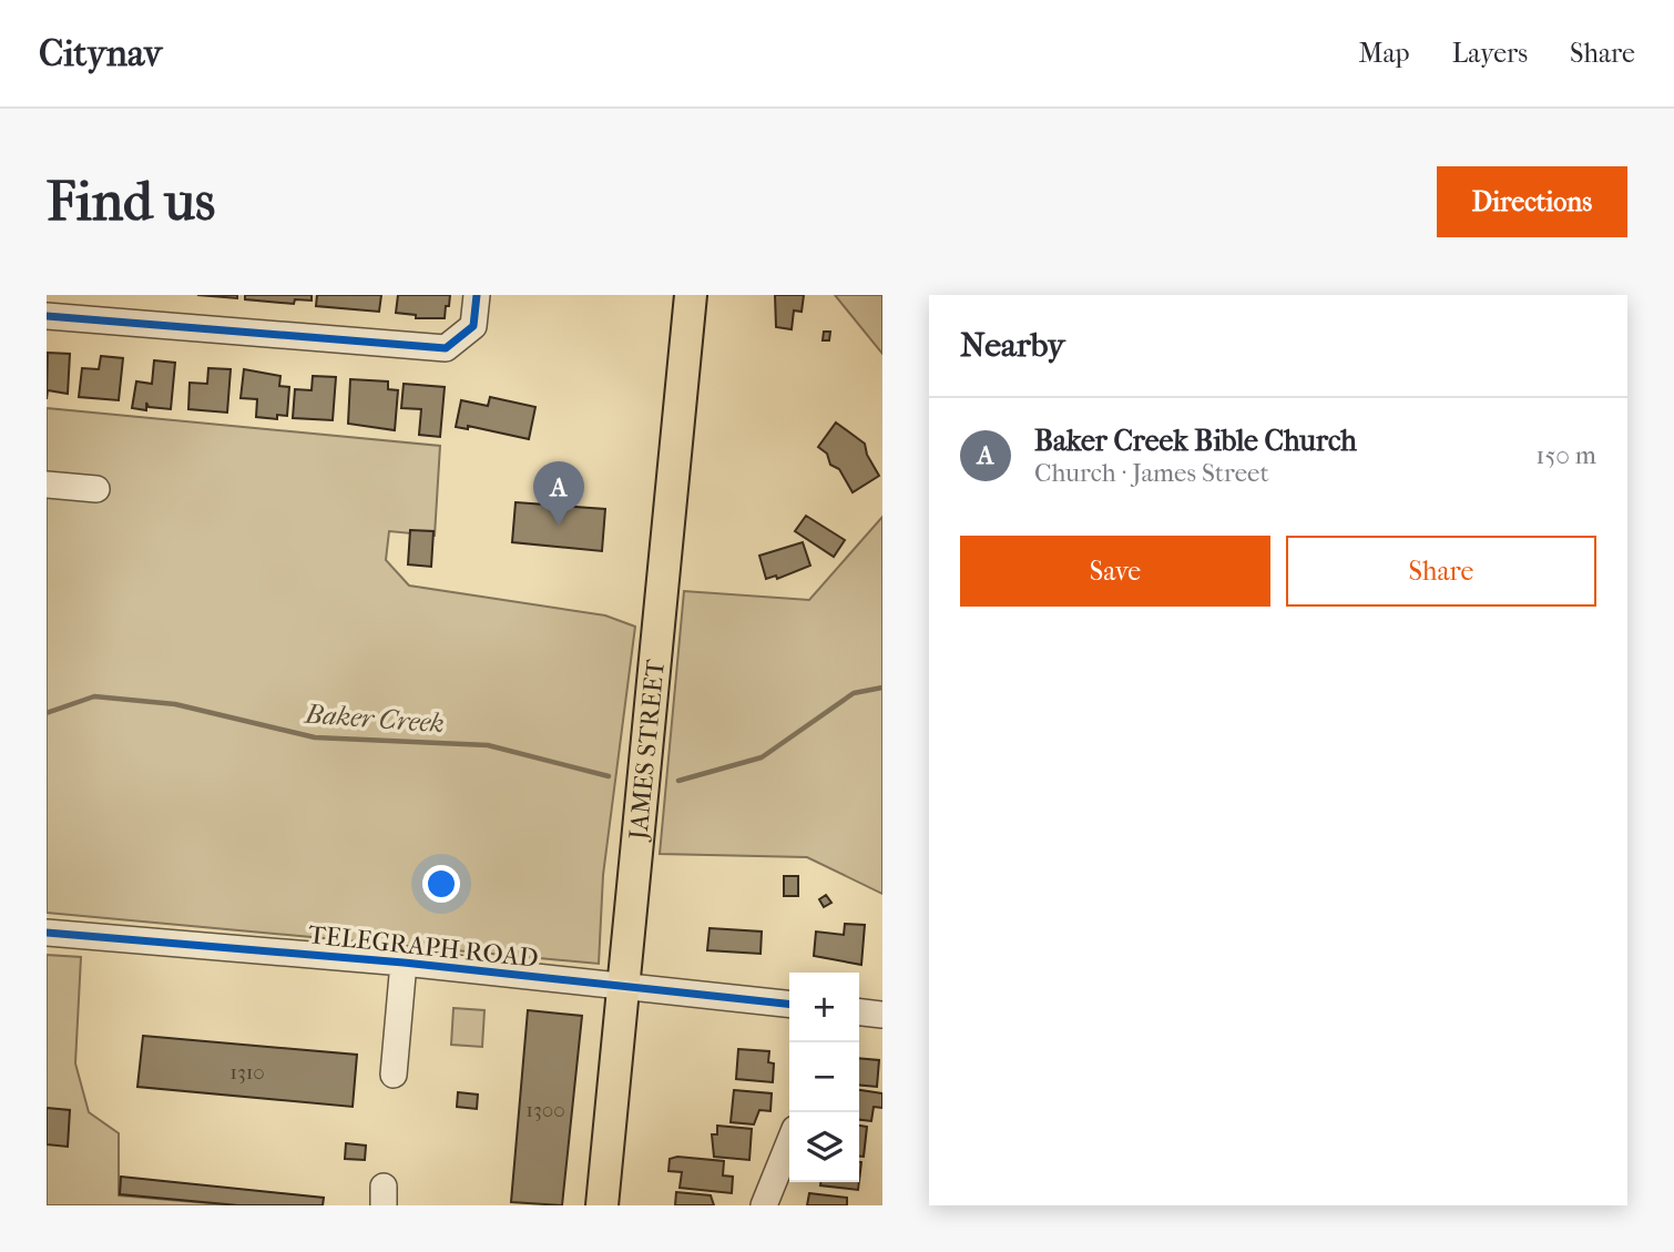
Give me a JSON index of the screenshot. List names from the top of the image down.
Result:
{
  "streets": {
    "main road": ["JAMES STREET"],
    "street": ["TELEGRAPH ROAD"]
  },
  "crossings": [
    ["JAMES STREET", "TELEGRAPH ROAD"]
  ],
  "water": ["Baker Creek"],
  "house_numbers": ["1310", "1300"],
  "page": {
    "header": "Citynav",
    "nav": ["Map", "Layers", "Share"],
    "buttons": [
      "Directions",
      ["Save", "Share"]
    ],
    "title": "Find us",
    "heading": "Nearby",
    "list": [
      {
        "mark": "A",
        "name": "Baker Creek Bible Church",
        "note": "Church · James Street",
        "value": "150 m"
      }
    ],
    "pins": "A",
    "map_buttons": ["+", "−"]
  }
}
